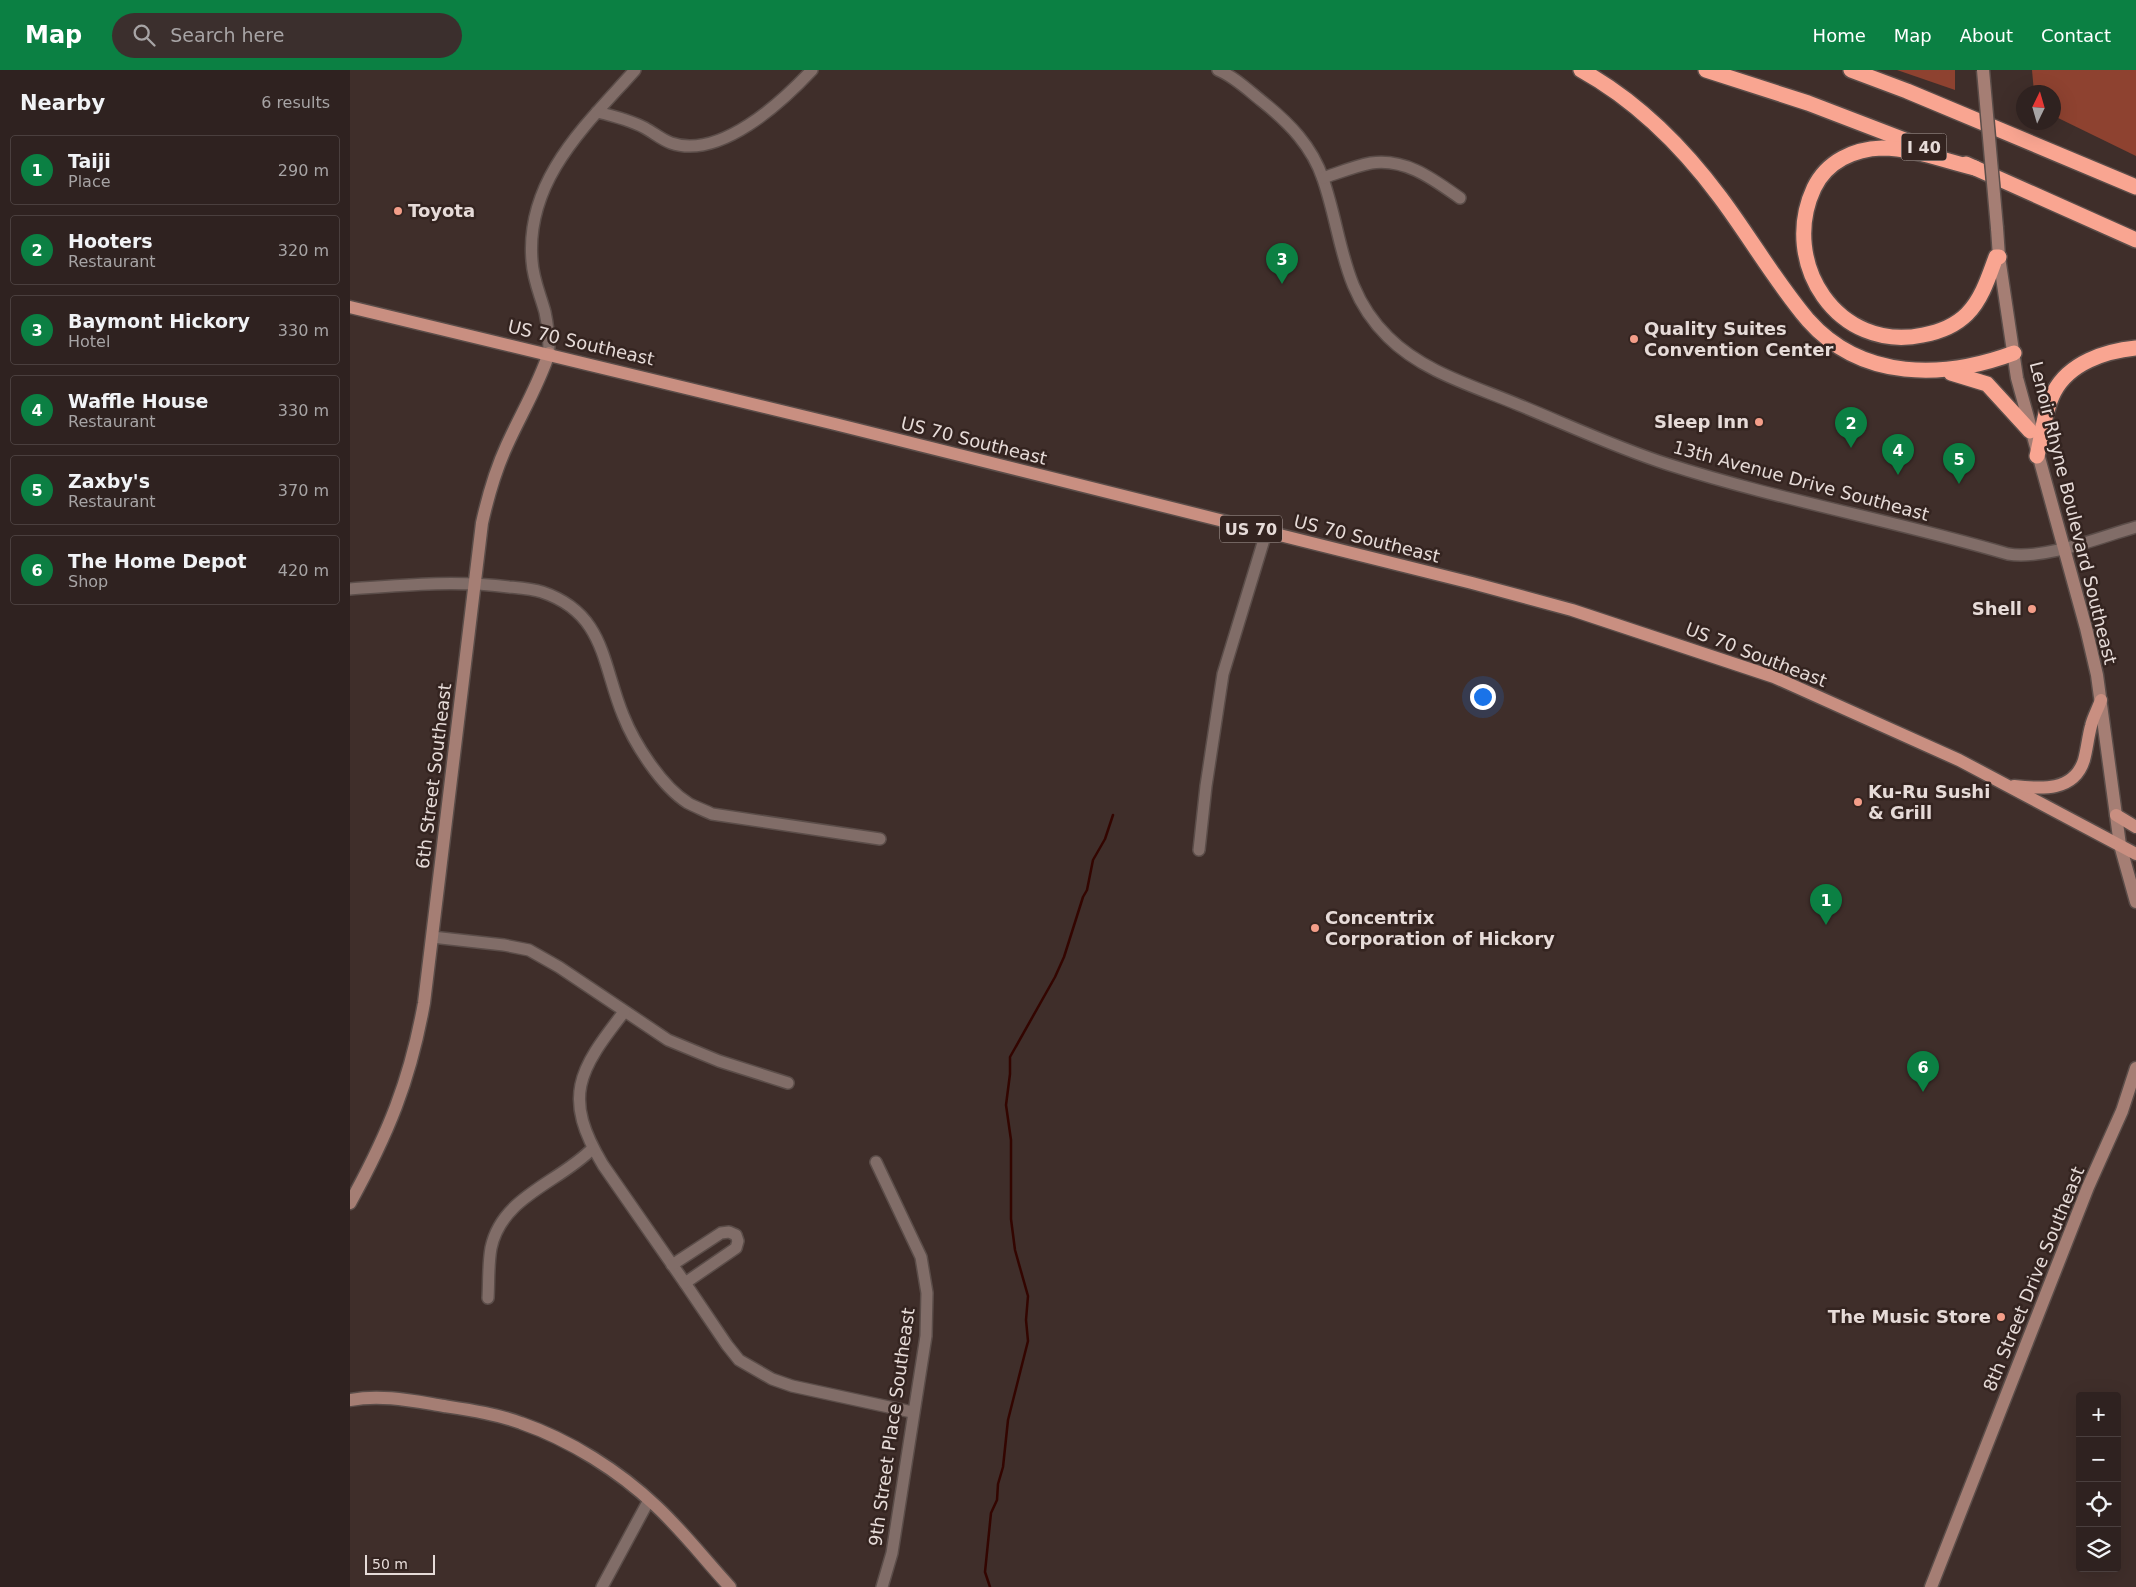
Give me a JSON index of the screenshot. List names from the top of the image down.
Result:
{
  "streets": {
    "highway": ["I 40"],
    "main road": [
      "US 70 Southeast",
      "Lenoir Rhyne Boulevard Southeast",
      "US 70",
      "6th Street Southeast",
      "8th Street Drive Southeast"
    ],
    "street": ["13th Avenue Drive Southeast", "9th Street Place Southeast"]
  },
  "crossings": [
    ["US 70 Southeast", "Lenoir Rhyne Boulevard Southeast"],
    ["US 70 Southeast", "6th Street Southeast"],
    ["13th Avenue Drive Southeast", "Lenoir Rhyne Boulevard Southeast"]
  ],
  "places": [
    "Toyota",
    "Quality Suites Convention Center",
    "Sleep Inn",
    "Shell",
    "Ku-Ru Sushi & Grill",
    "Concentrix Corporation of Hickory",
    "The Music Store"
  ],
  "scale_bar": "50 m",
  "north": "top",
  "page": {
    "header": "Map",
    "search": "Search here",
    "nav": [
      "Home",
      "Map",
      "About",
      "Contact"
    ],
    "heading": ["Nearby", "6 results"],
    "list": [
      {
        "mark": "1",
        "name": "Taiji",
        "note": "Place",
        "value": "290 m"
      },
      {
        "mark": "2",
        "name": "Hooters",
        "note": "Restaurant",
        "value": "320 m"
      },
      {
        "mark": "3",
        "name": "Baymont Hickory",
        "note": "Hotel",
        "value": "330 m"
      },
      {
        "mark": "4",
        "name": "Waffle House",
        "note": "Restaurant",
        "value": "330 m"
      },
      {
        "mark": "5",
        "name": "Zaxby's",
        "note": "Restaurant",
        "value": "370 m"
      },
      {
        "mark": "6",
        "name": "The Home Depot",
        "note": "Shop",
        "value": "420 m"
      }
    ],
    "pins": [
      "3",
      "2",
      "4",
      "5",
      "1",
      "6"
    ],
    "map_buttons": ["+", "−"],
    "scale": "50 m"
  }
}
